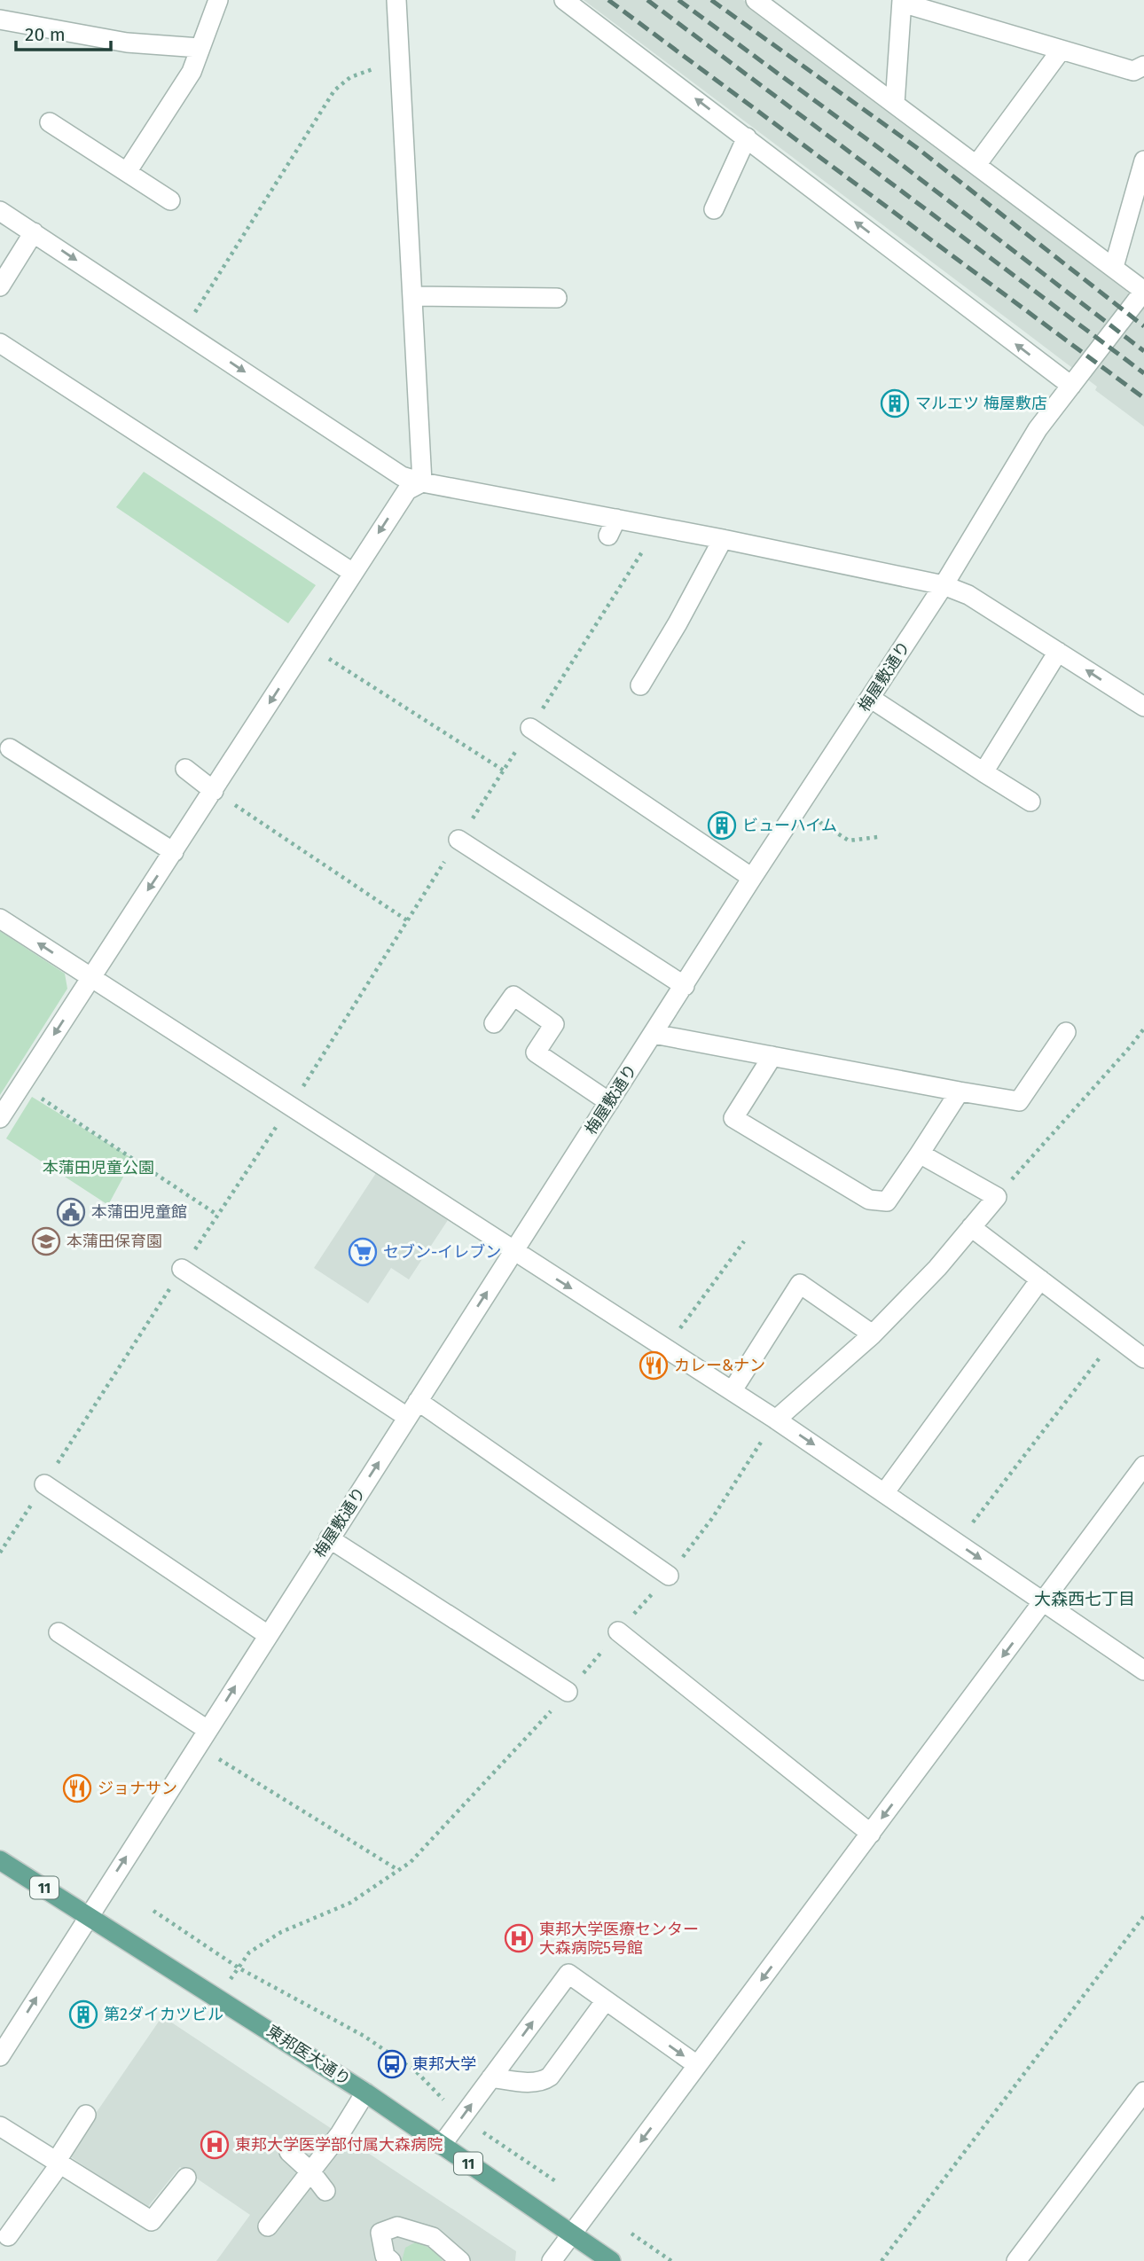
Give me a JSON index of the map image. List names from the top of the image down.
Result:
{
  "streets": {
    "main road": ["11", "東邦医大通り"],
    "street": ["梅屋敷通り"]
  },
  "crossings": [
    ["梅屋敷通り", "東邦医大通り"]
  ],
  "one_way": ["梅屋敷通り"],
  "districts": ["大森西七丁目"],
  "parks": ["本蒲田児童公園"],
  "places": {
    "building": ["マルエツ 梅屋敷店", "ビューハイム", "第2ダイカツビル"],
    "public building": ["本蒲田児童館"],
    "school or university": ["本蒲田保育園"],
    "supermarket": ["セブン-イレブン"],
    "restaurant": ["カレー&ナン", "ジョナサン"],
    "hospital": ["東邦大学医療センター 大森病院5号館", "東邦大学医学部付属大森病院"],
    "bus stop": ["東邦大学"]
  },
  "scale_bar": "20 m"
}
